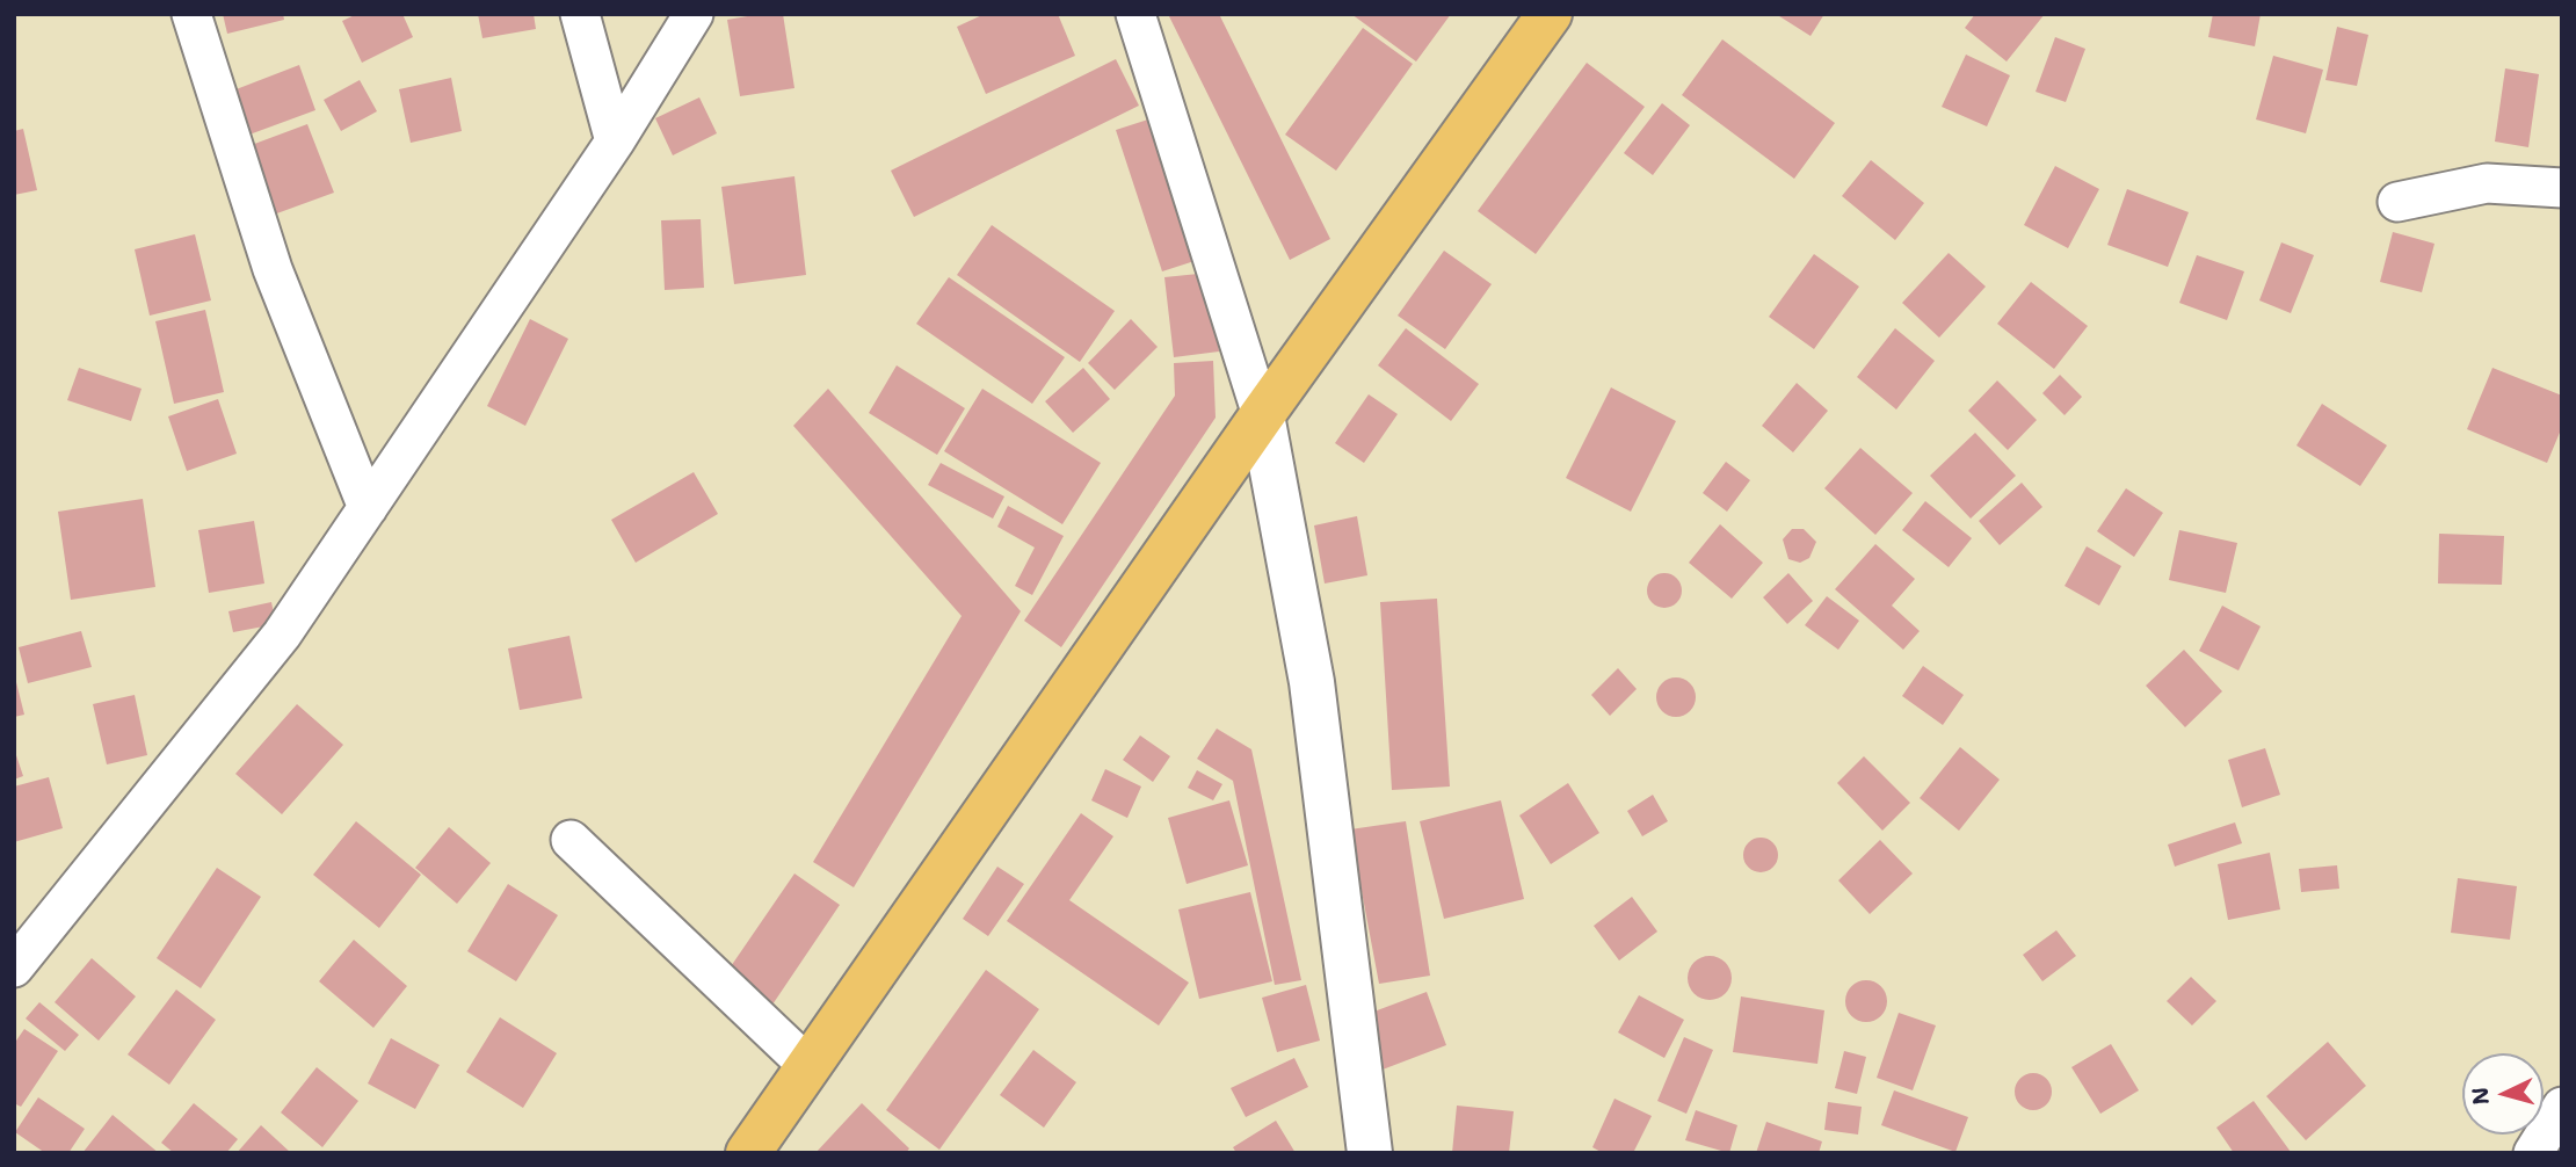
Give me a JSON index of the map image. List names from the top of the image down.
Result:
{
  "north": "left"
}
